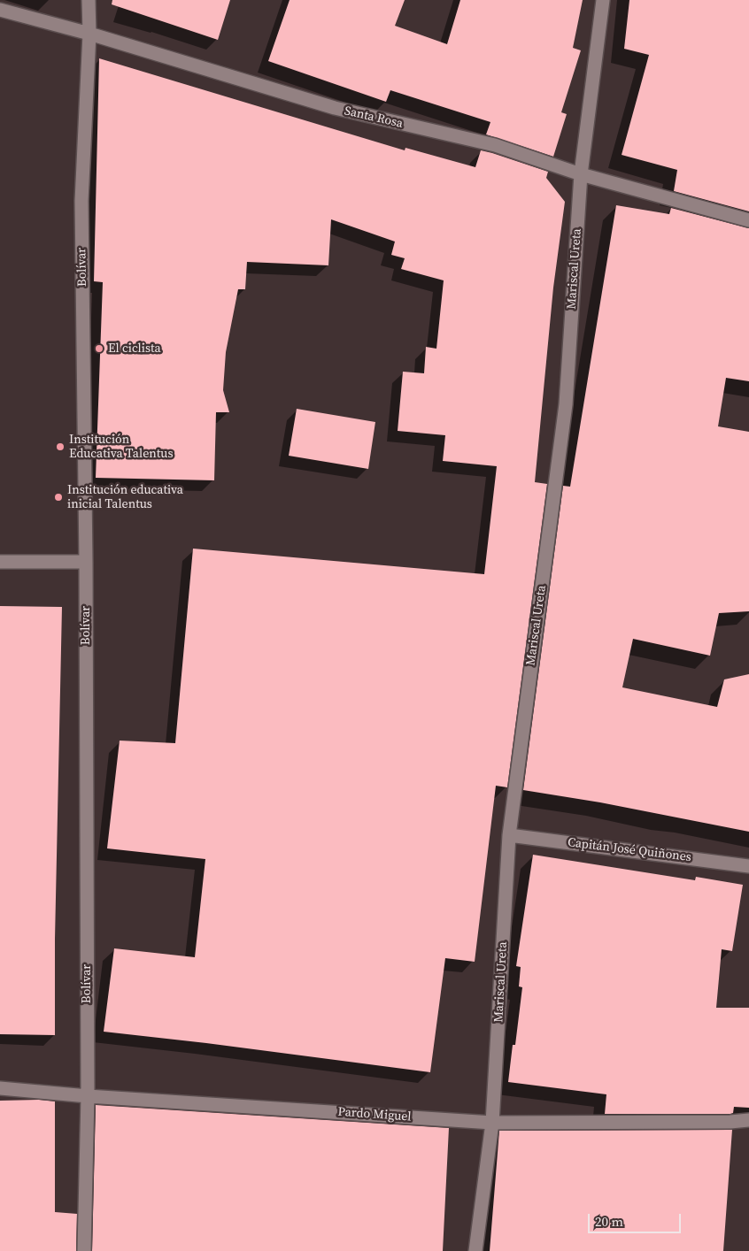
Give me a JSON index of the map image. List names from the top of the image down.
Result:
{
  "streets": {
    "street": [
      "Santa Rosa",
      "Bolívar",
      "Mariscal Ureta",
      "Capitán José Quiñones",
      "Pardo Miguel"
    ]
  },
  "crossings": [
    ["Santa Rosa", "Bolívar"],
    ["Santa Rosa", "Mariscal Ureta"],
    ["Bolívar", "Pardo Miguel"],
    ["Mariscal Ureta", "Capitán José Quiñones"],
    ["Mariscal Ureta", "Pardo Miguel"]
  ],
  "places": ["El ciclista", "Institución Educativa Talentus", "Institución educativa inicial Talentus"],
  "scale_bar": "20 m"
}
